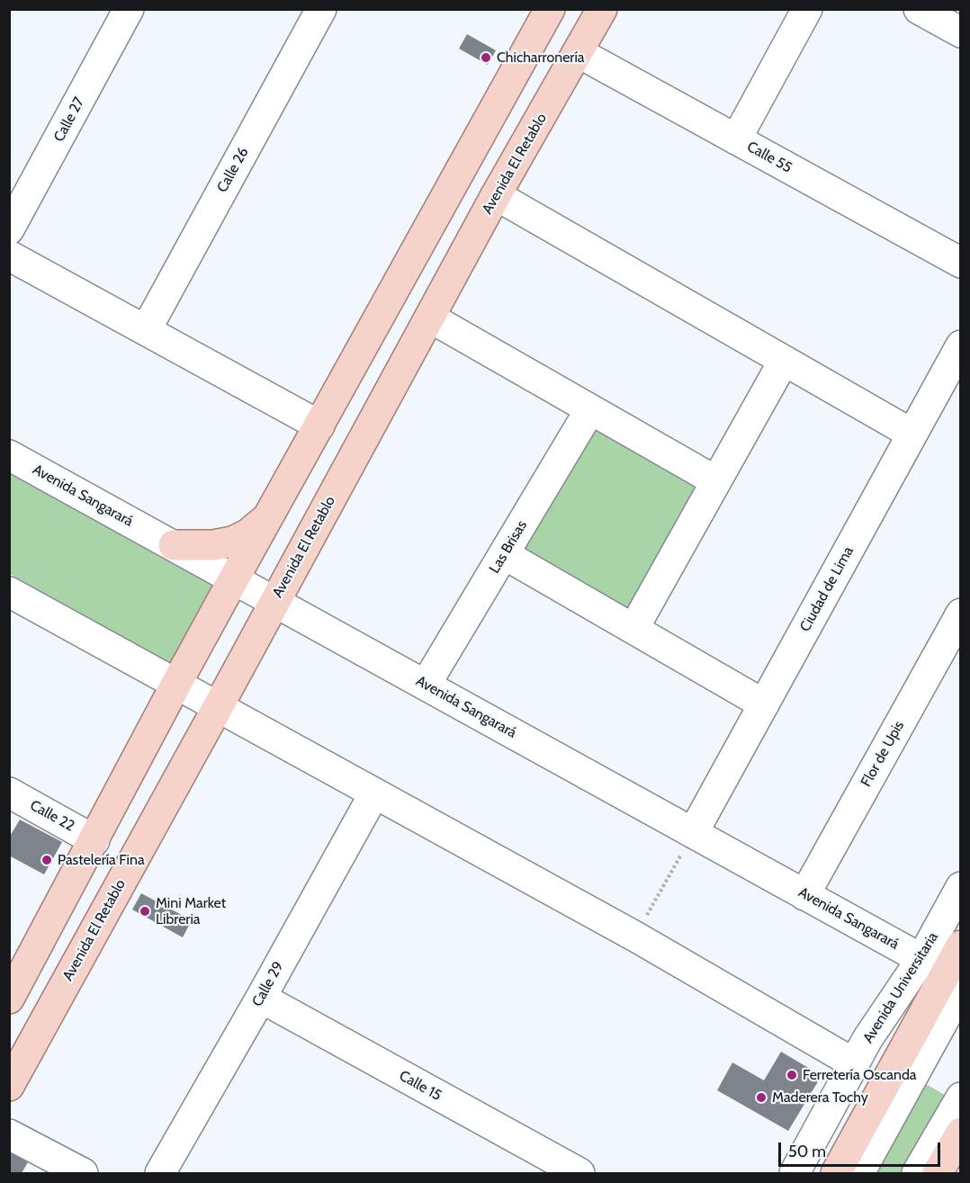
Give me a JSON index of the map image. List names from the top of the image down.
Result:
{
  "streets": {
    "main road": ["Avenida El Retablo", "Avenida Universitaria"],
    "street": [
      "Calle 27",
      "Calle 55",
      "Calle 26",
      "Avenida Sangarará",
      "Las Brisas",
      "Ciudad de Lima",
      "Flor de Upis",
      "Calle 22",
      "Calle 29",
      "Calle 15"
    ]
  },
  "crossings": [
    ["Calle 55", "Avenida El Retablo"],
    ["Avenida El Retablo", "Avenida Sangarará"],
    ["Avenida Sangarará", "Las Brisas"],
    ["Avenida Sangarará", "Ciudad de Lima"],
    ["Avenida Sangarará", "Flor de Upis"],
    ["Avenida Sangarará", "Avenida Universitaria"],
    ["Calle 29", "Calle 15"]
  ],
  "places": [
    "Chicharronería",
    "Pastelería Fina",
    "Mini Market Libreria",
    "Ferretería Oscanda",
    "Maderera Tochy"
  ],
  "scale_bar": "50 m"
}
